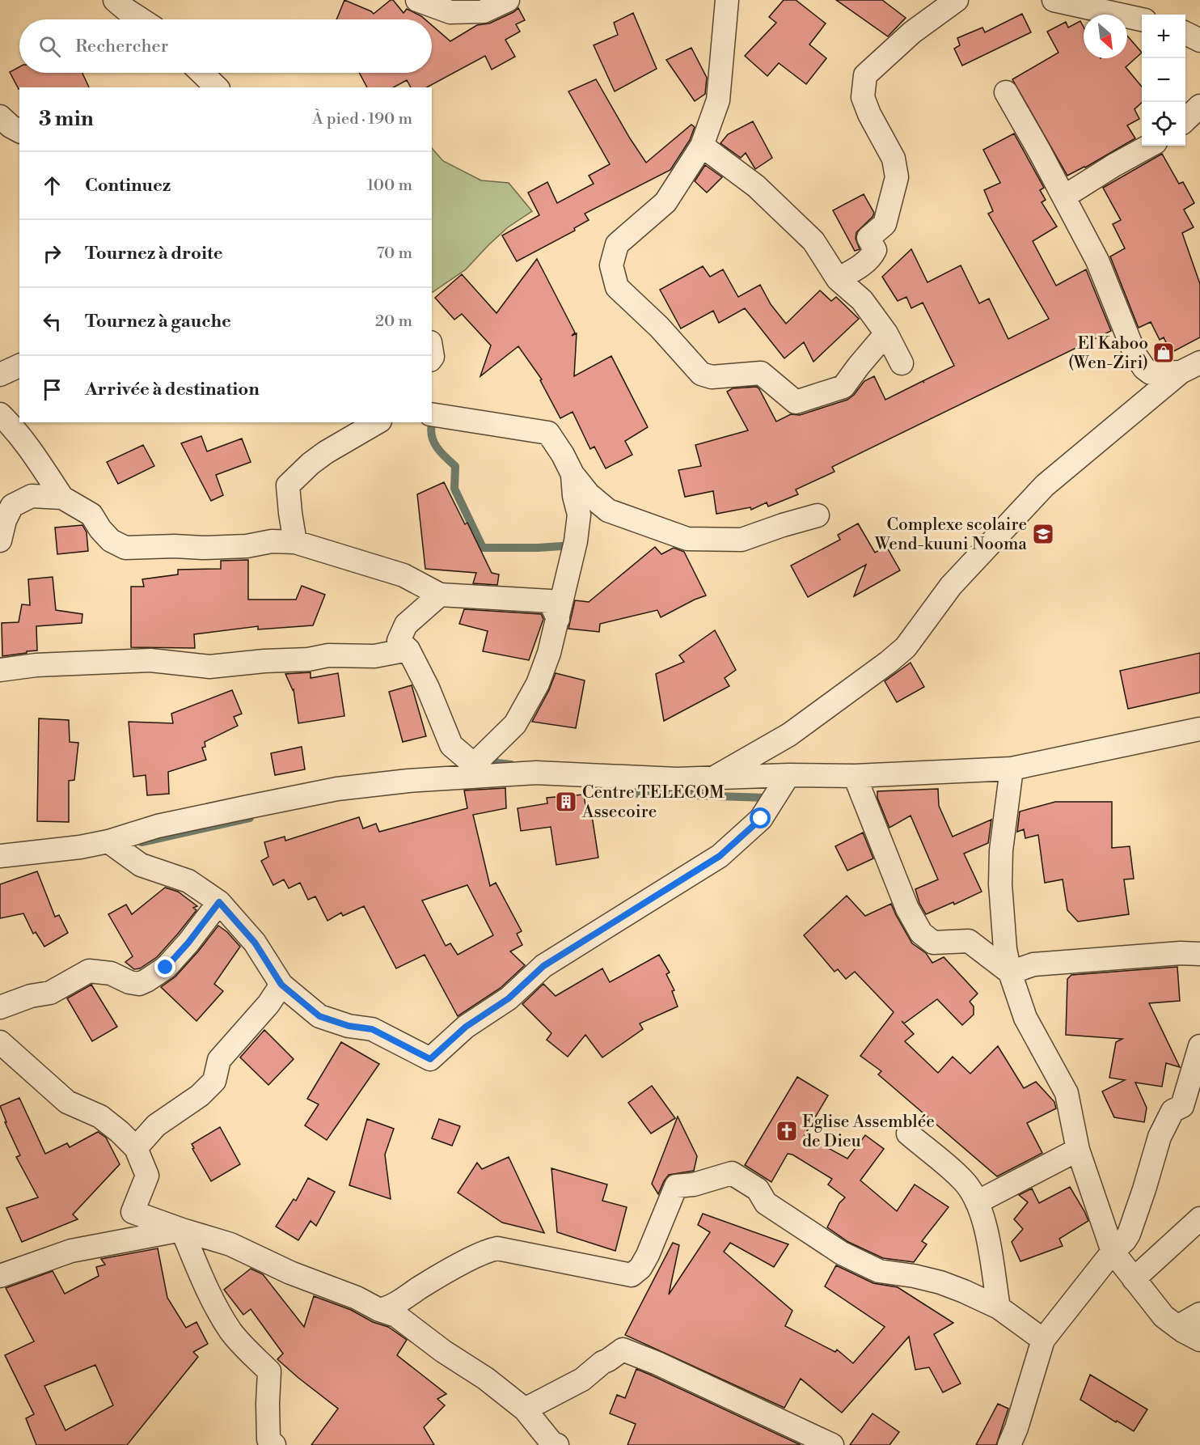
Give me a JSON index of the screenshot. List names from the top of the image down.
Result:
{
  "places": {
    "shop": ["El Kaboo (Wen-Ziri)"],
    "school or university": ["Complexe scolaire Wend-kuuni Nooma"],
    "building": ["Centre TELECOM Assecoire"],
    "church": ["Eglise Assemblée de Dieu"]
  },
  "north": "bottom right",
  "page": {
    "map_buttons": ["+", "−"],
    "search": "Rechercher",
    "heading": ["3 min", "À pied · 190 m"],
    "list": [
      ["Continuez", "100 m"],
      ["Tournez à droite", "70 m"],
      ["Tournez à gauche", "20 m"],
      "Arrivée à destination"
    ]
  }
}
